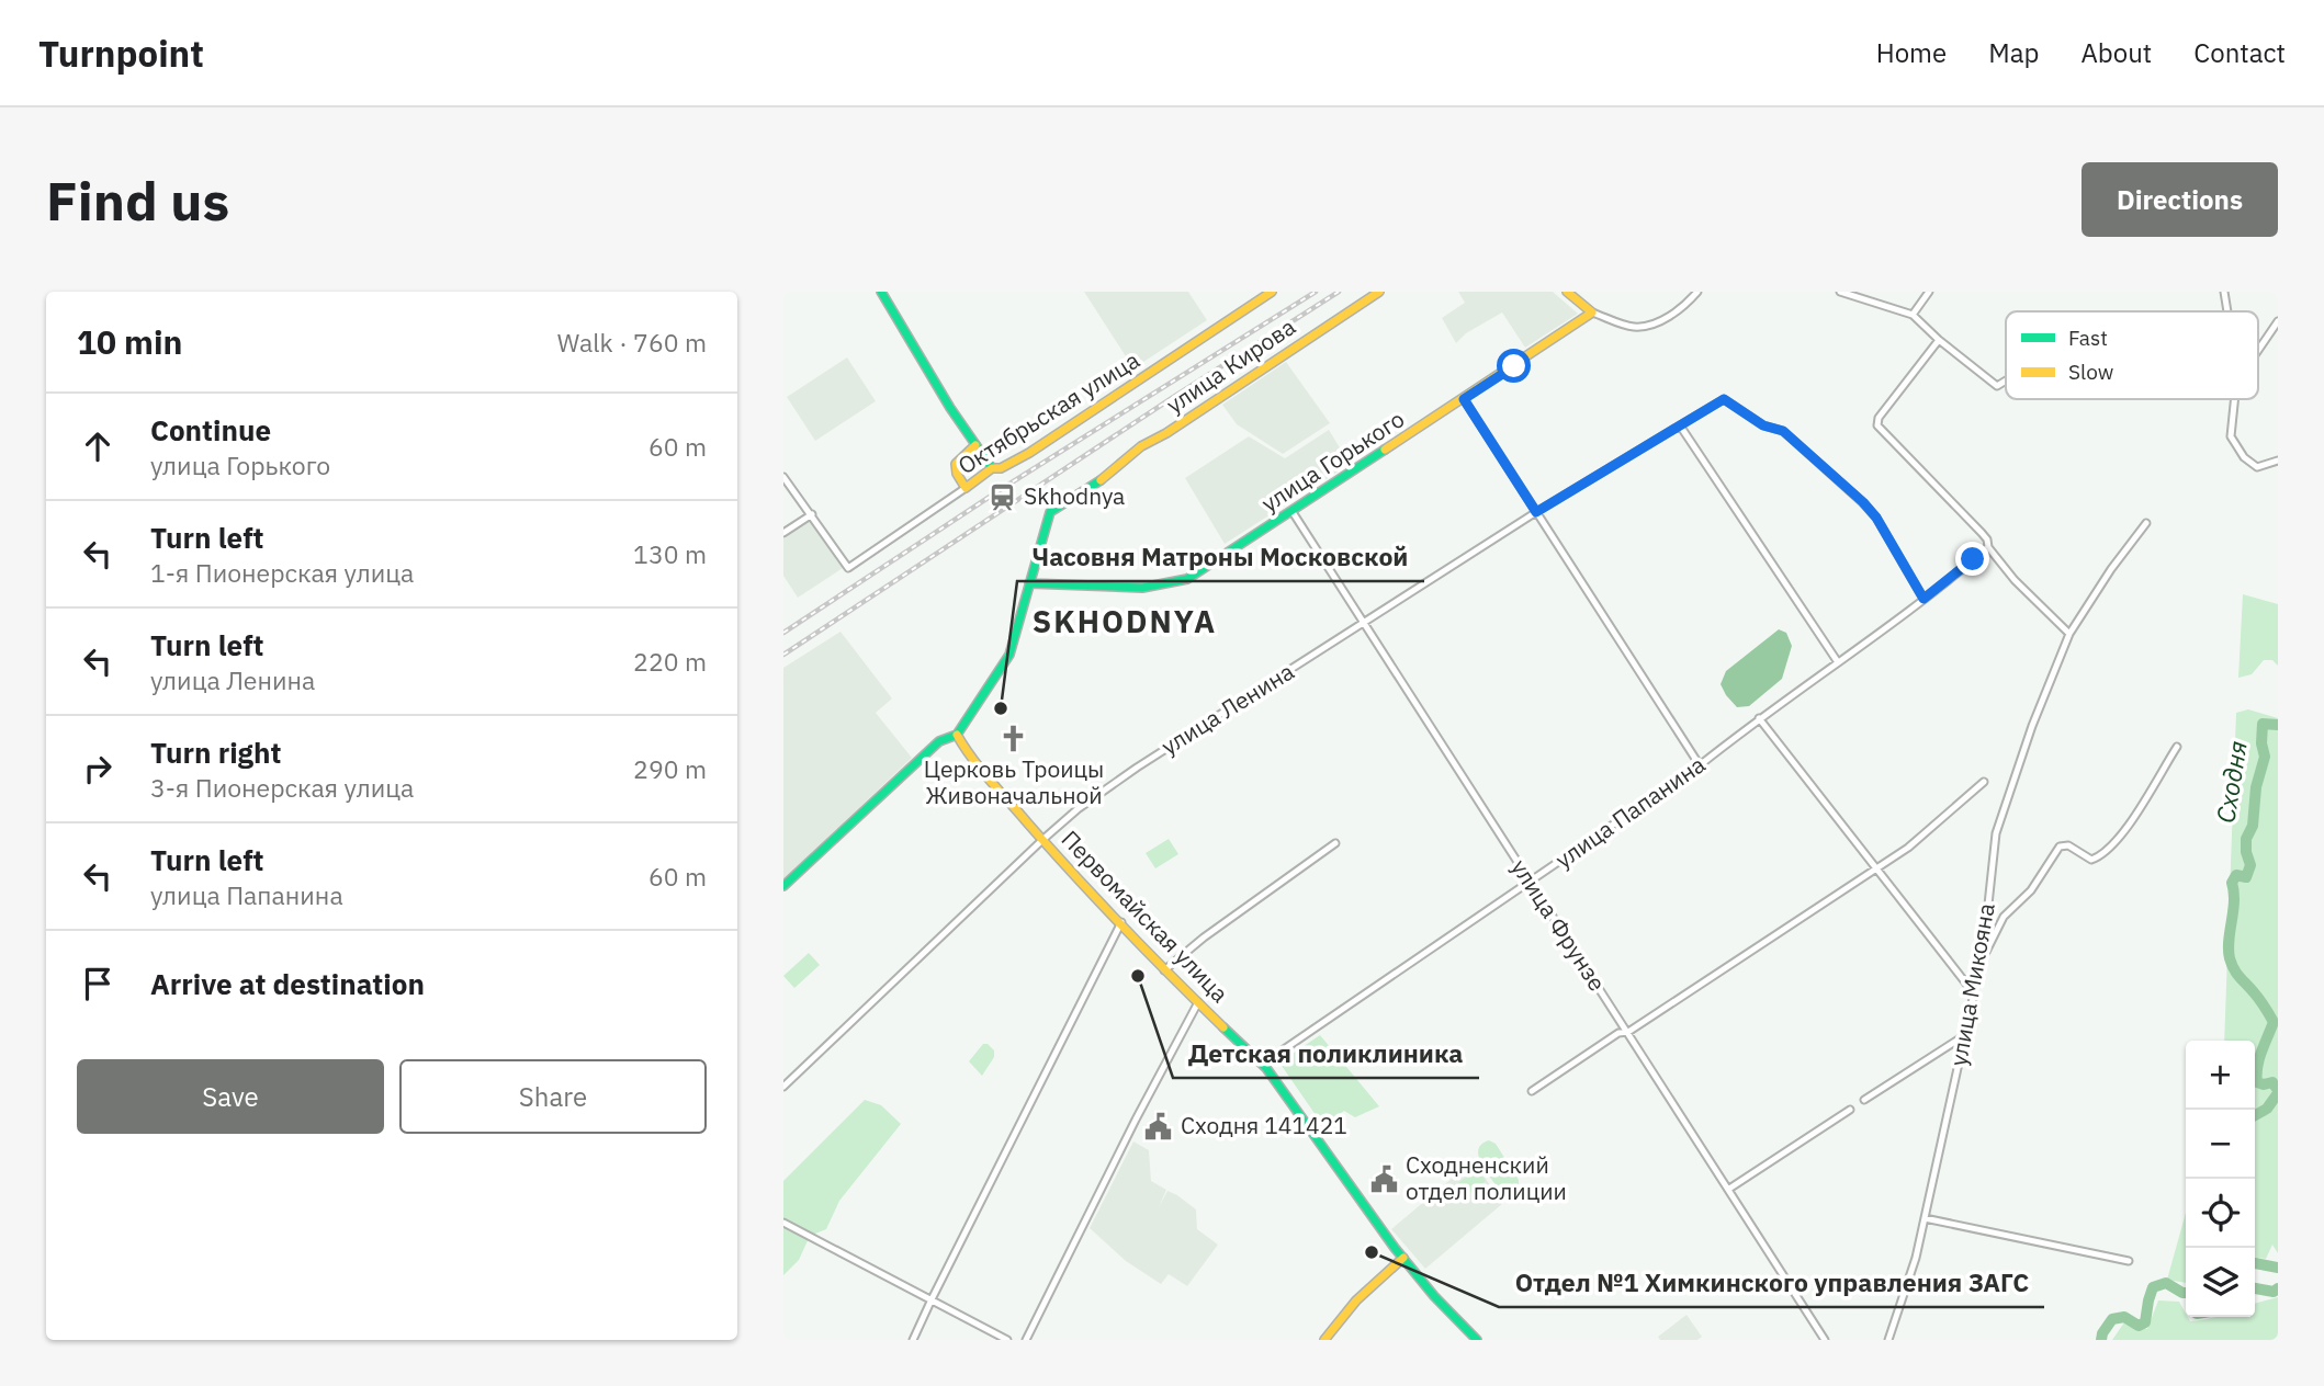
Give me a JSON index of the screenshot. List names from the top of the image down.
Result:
{
  "streets": {
    "street": [
      "улица Кирова",
      "Октябрьская улица",
      "улица Горького",
      "улица Ленина",
      "улица Папанина",
      "Первомайская улица",
      "улица Фрунзе",
      "улица Микояна"
    ]
  },
  "crossings": [
    ["улица Кирова", "улица Горького"],
    ["улица Кирова", "Первомайская улица"],
    ["улица Горького", "улица Фрунзе"],
    ["улица Ленина", "улица Папанина"],
    ["улица Ленина", "Первомайская улица"],
    ["улица Ленина", "улица Фрунзе"],
    ["улица Папанина", "Первомайская улица"],
    ["улица Папанина", "улица Фрунзе"]
  ],
  "districts": ["SKHODNYA"],
  "water": ["Сходня"],
  "places": {
    "station": ["Skhodnya"],
    "other": ["Часовня Матроны Московской", "Детская поликлиника", "Отдел №1 Химкинского управления ЗАГС"],
    "church": ["Церковь Троицы Живоначальной"],
    "public building": ["Сходня 141421", "Сходненский отдел полиции"]
  },
  "legend": ["Fast", "Slow"],
  "page": {
    "header": "Turnpoint",
    "nav": [
      "Home",
      "Map",
      "About",
      "Contact"
    ],
    "buttons": [
      "Directions",
      ["Save", "Share"]
    ],
    "title": "Find us",
    "heading": ["10 min", "Walk · 760 m"],
    "list": [
      ["Continue", "улица Горького", "60 m"],
      ["Turn left", "1-я Пионерская улица", "130 m"],
      ["Turn left", "улица Ленина", "220 m"],
      ["Turn right", "3-я Пионерская улица", "290 m"],
      ["Turn left", "улица Папанина", "60 m"],
      "Arrive at destination"
    ],
    "map_buttons": ["+", "−"]
  }
}
